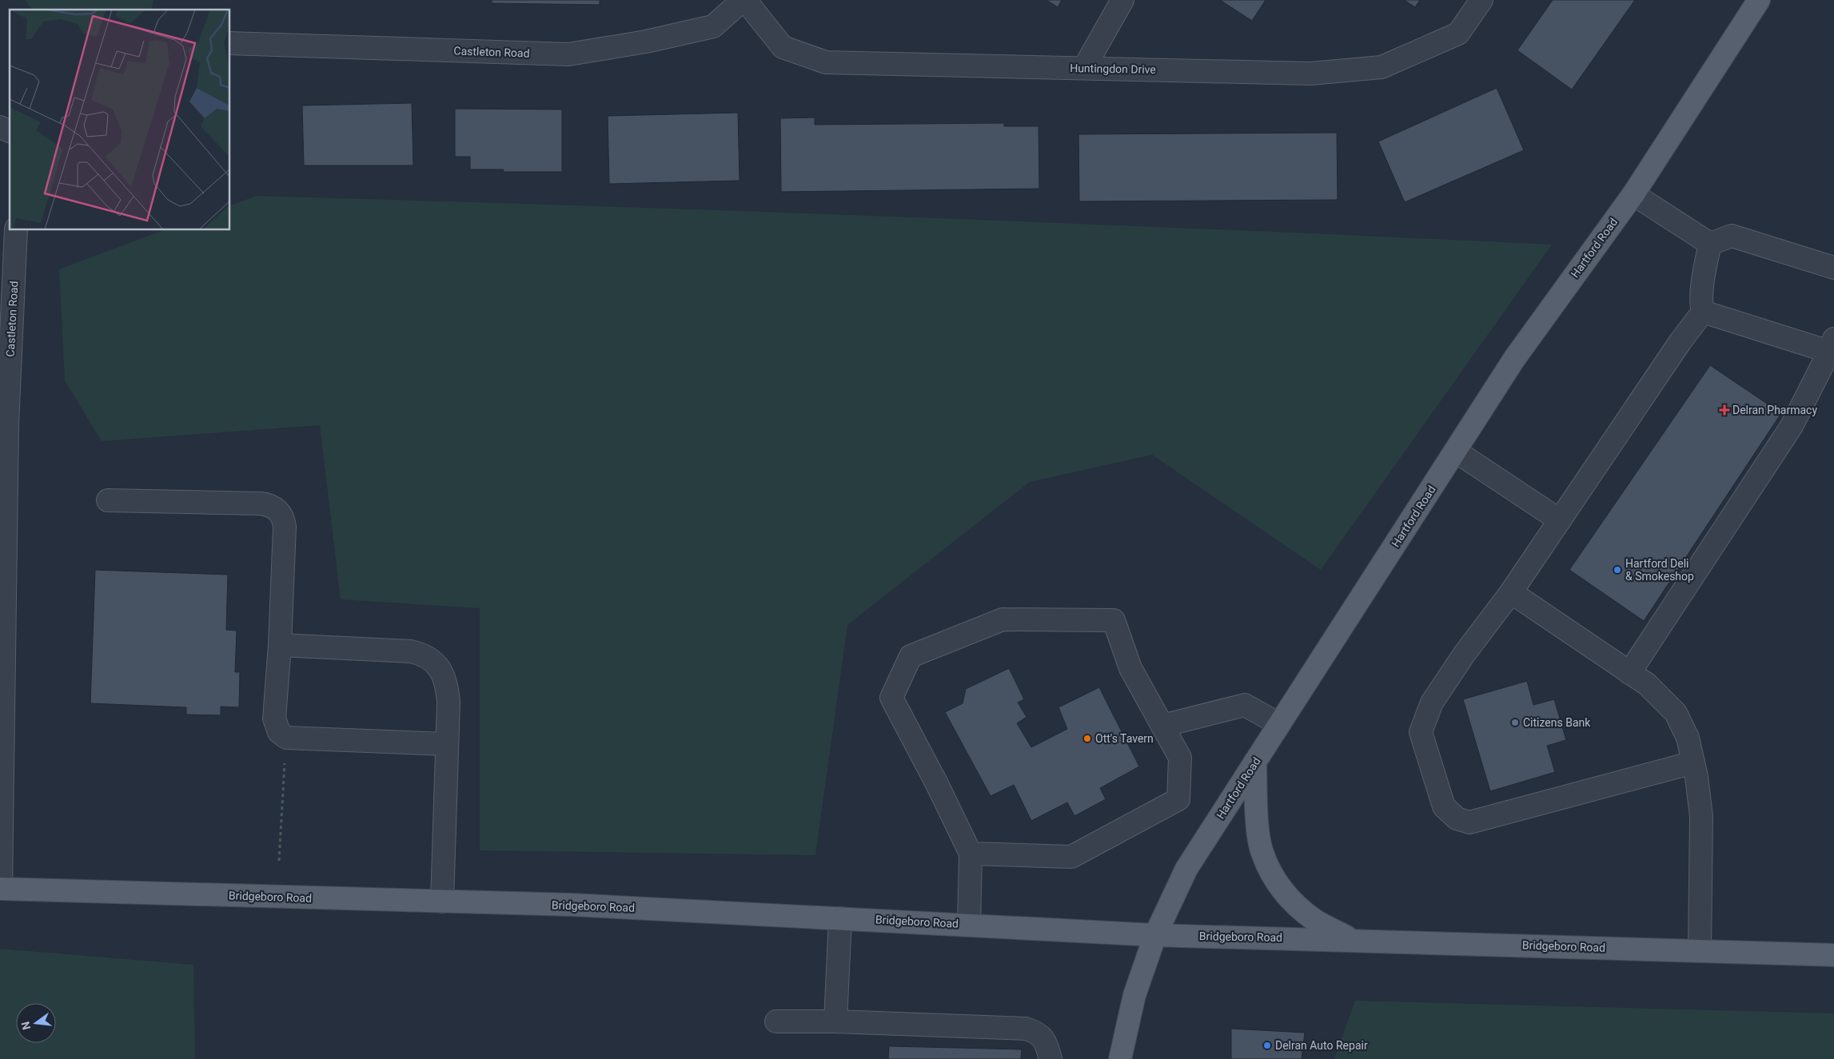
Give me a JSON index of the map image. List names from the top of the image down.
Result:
{
  "streets": {
    "main road": ["Hartford Road", "Bridgeboro Road"],
    "street": ["Castleton Road", "Huntingdon Drive"]
  },
  "crossings": [
    ["Castleton Road", "Huntingdon Drive"],
    ["Castleton Road", "Bridgeboro Road"],
    ["Hartford Road", "Bridgeboro Road"]
  ],
  "places": {
    "health": ["Delran Pharmacy"],
    "other": [
      "Hartford Deli & Smokeshop",
      "Citizens Bank",
      "Ott's Tavern",
      "Delran Auto Repair"
    ]
  },
  "north": "left"
}
